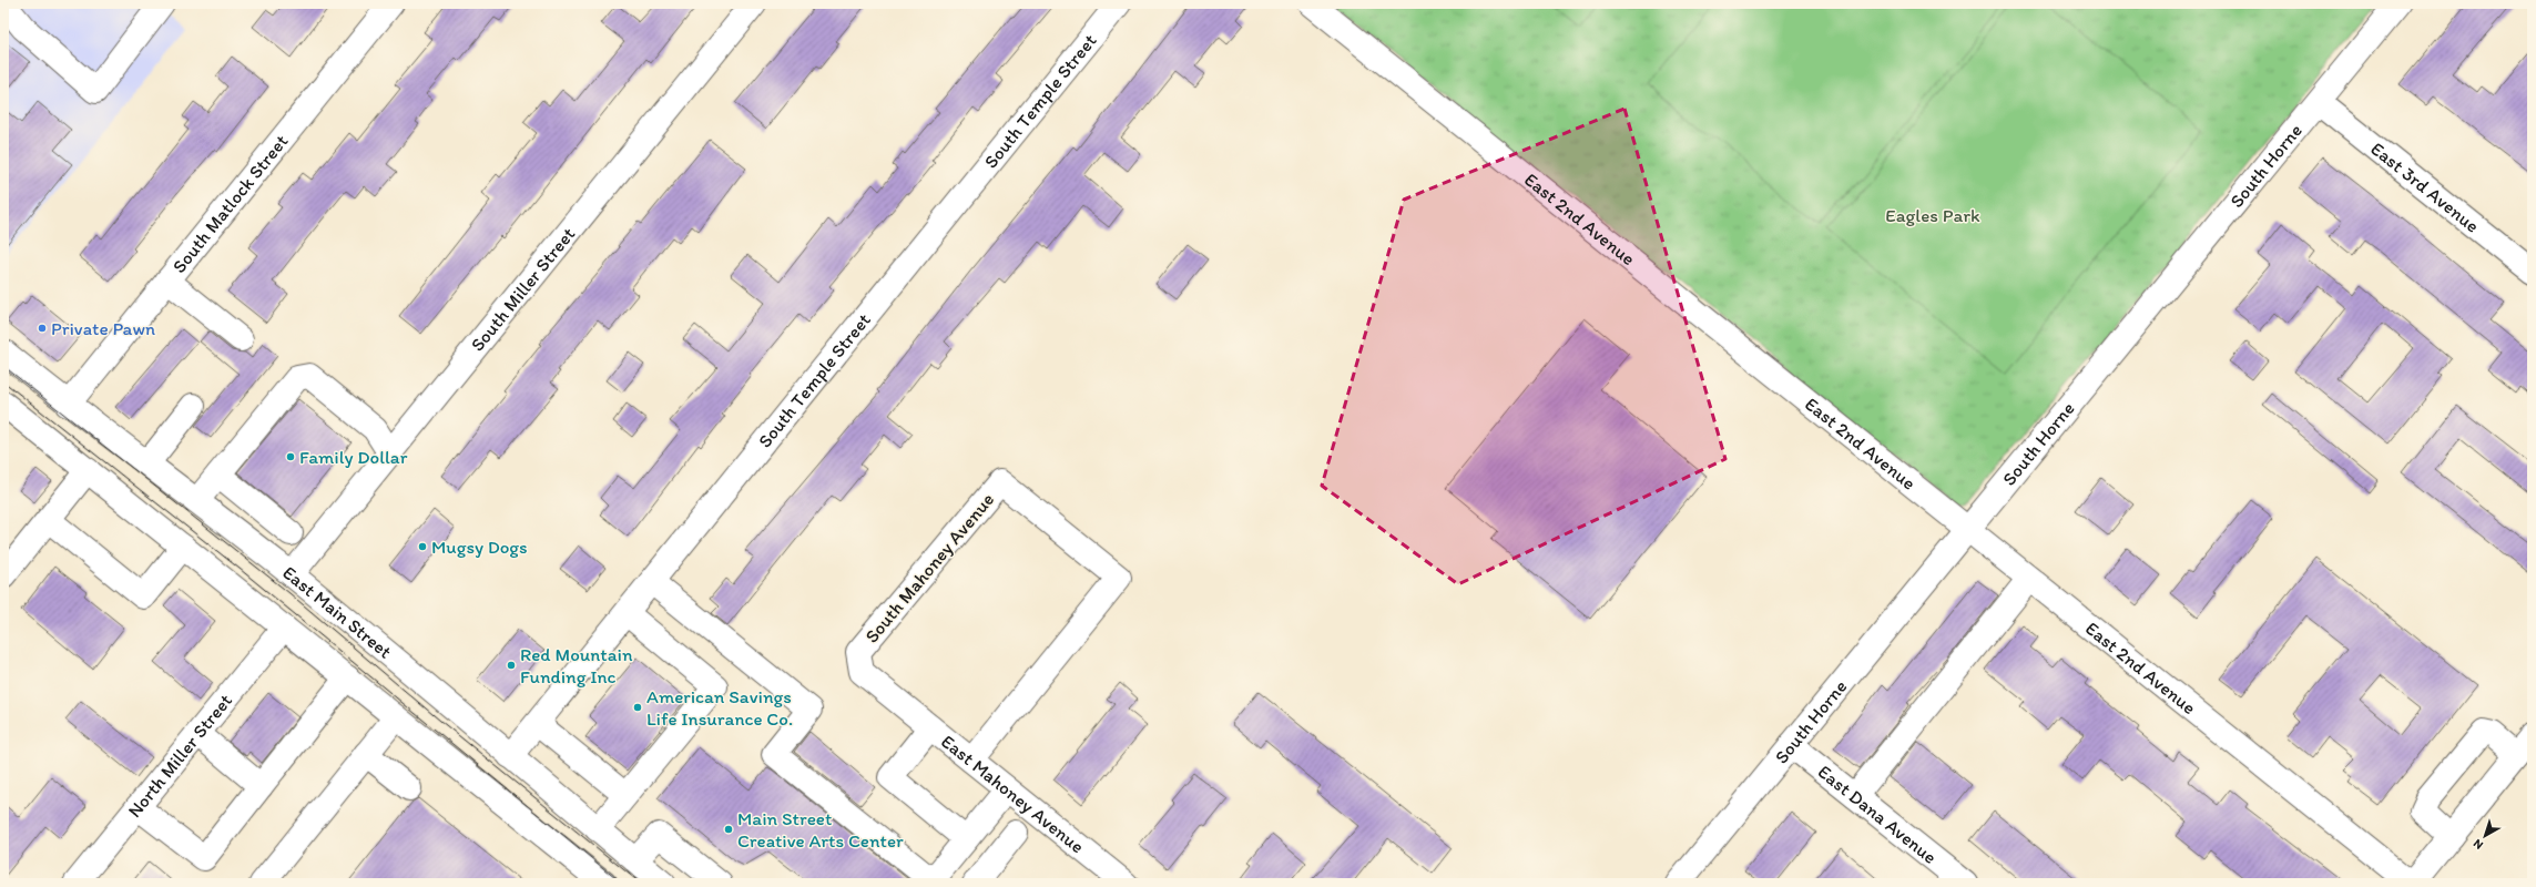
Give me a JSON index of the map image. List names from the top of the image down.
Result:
{
  "streets": {
    "street": [
      "South Temple Street",
      "South Horne",
      "East 3rd Avenue",
      "South Matlock Street",
      "East 2nd Avenue",
      "South Miller Street",
      "South Mahoney Avenue",
      "East Main Street",
      "North Miller Street",
      "East Mahoney Avenue",
      "East Dana Avenue"
    ]
  },
  "crossings": [
    ["South Temple Street", "East Main Street"],
    ["South Horne", "East 3rd Avenue"],
    ["South Horne", "East 2nd Avenue"],
    ["South Horne", "East Dana Avenue"],
    ["South Matlock Street", "East Main Street"],
    ["South Miller Street", "East Main Street"],
    ["South Mahoney Avenue", "East Mahoney Avenue"]
  ],
  "parks": ["Eagles Park"],
  "places": [
    "Private Pawn",
    "Family Dollar",
    "Mugsy Dogs",
    "Red Mountain Funding Inc",
    "American Savings Life Insurance Co.",
    "Main Street Creative Arts Center"
  ],
  "north": "bottom left"
}
